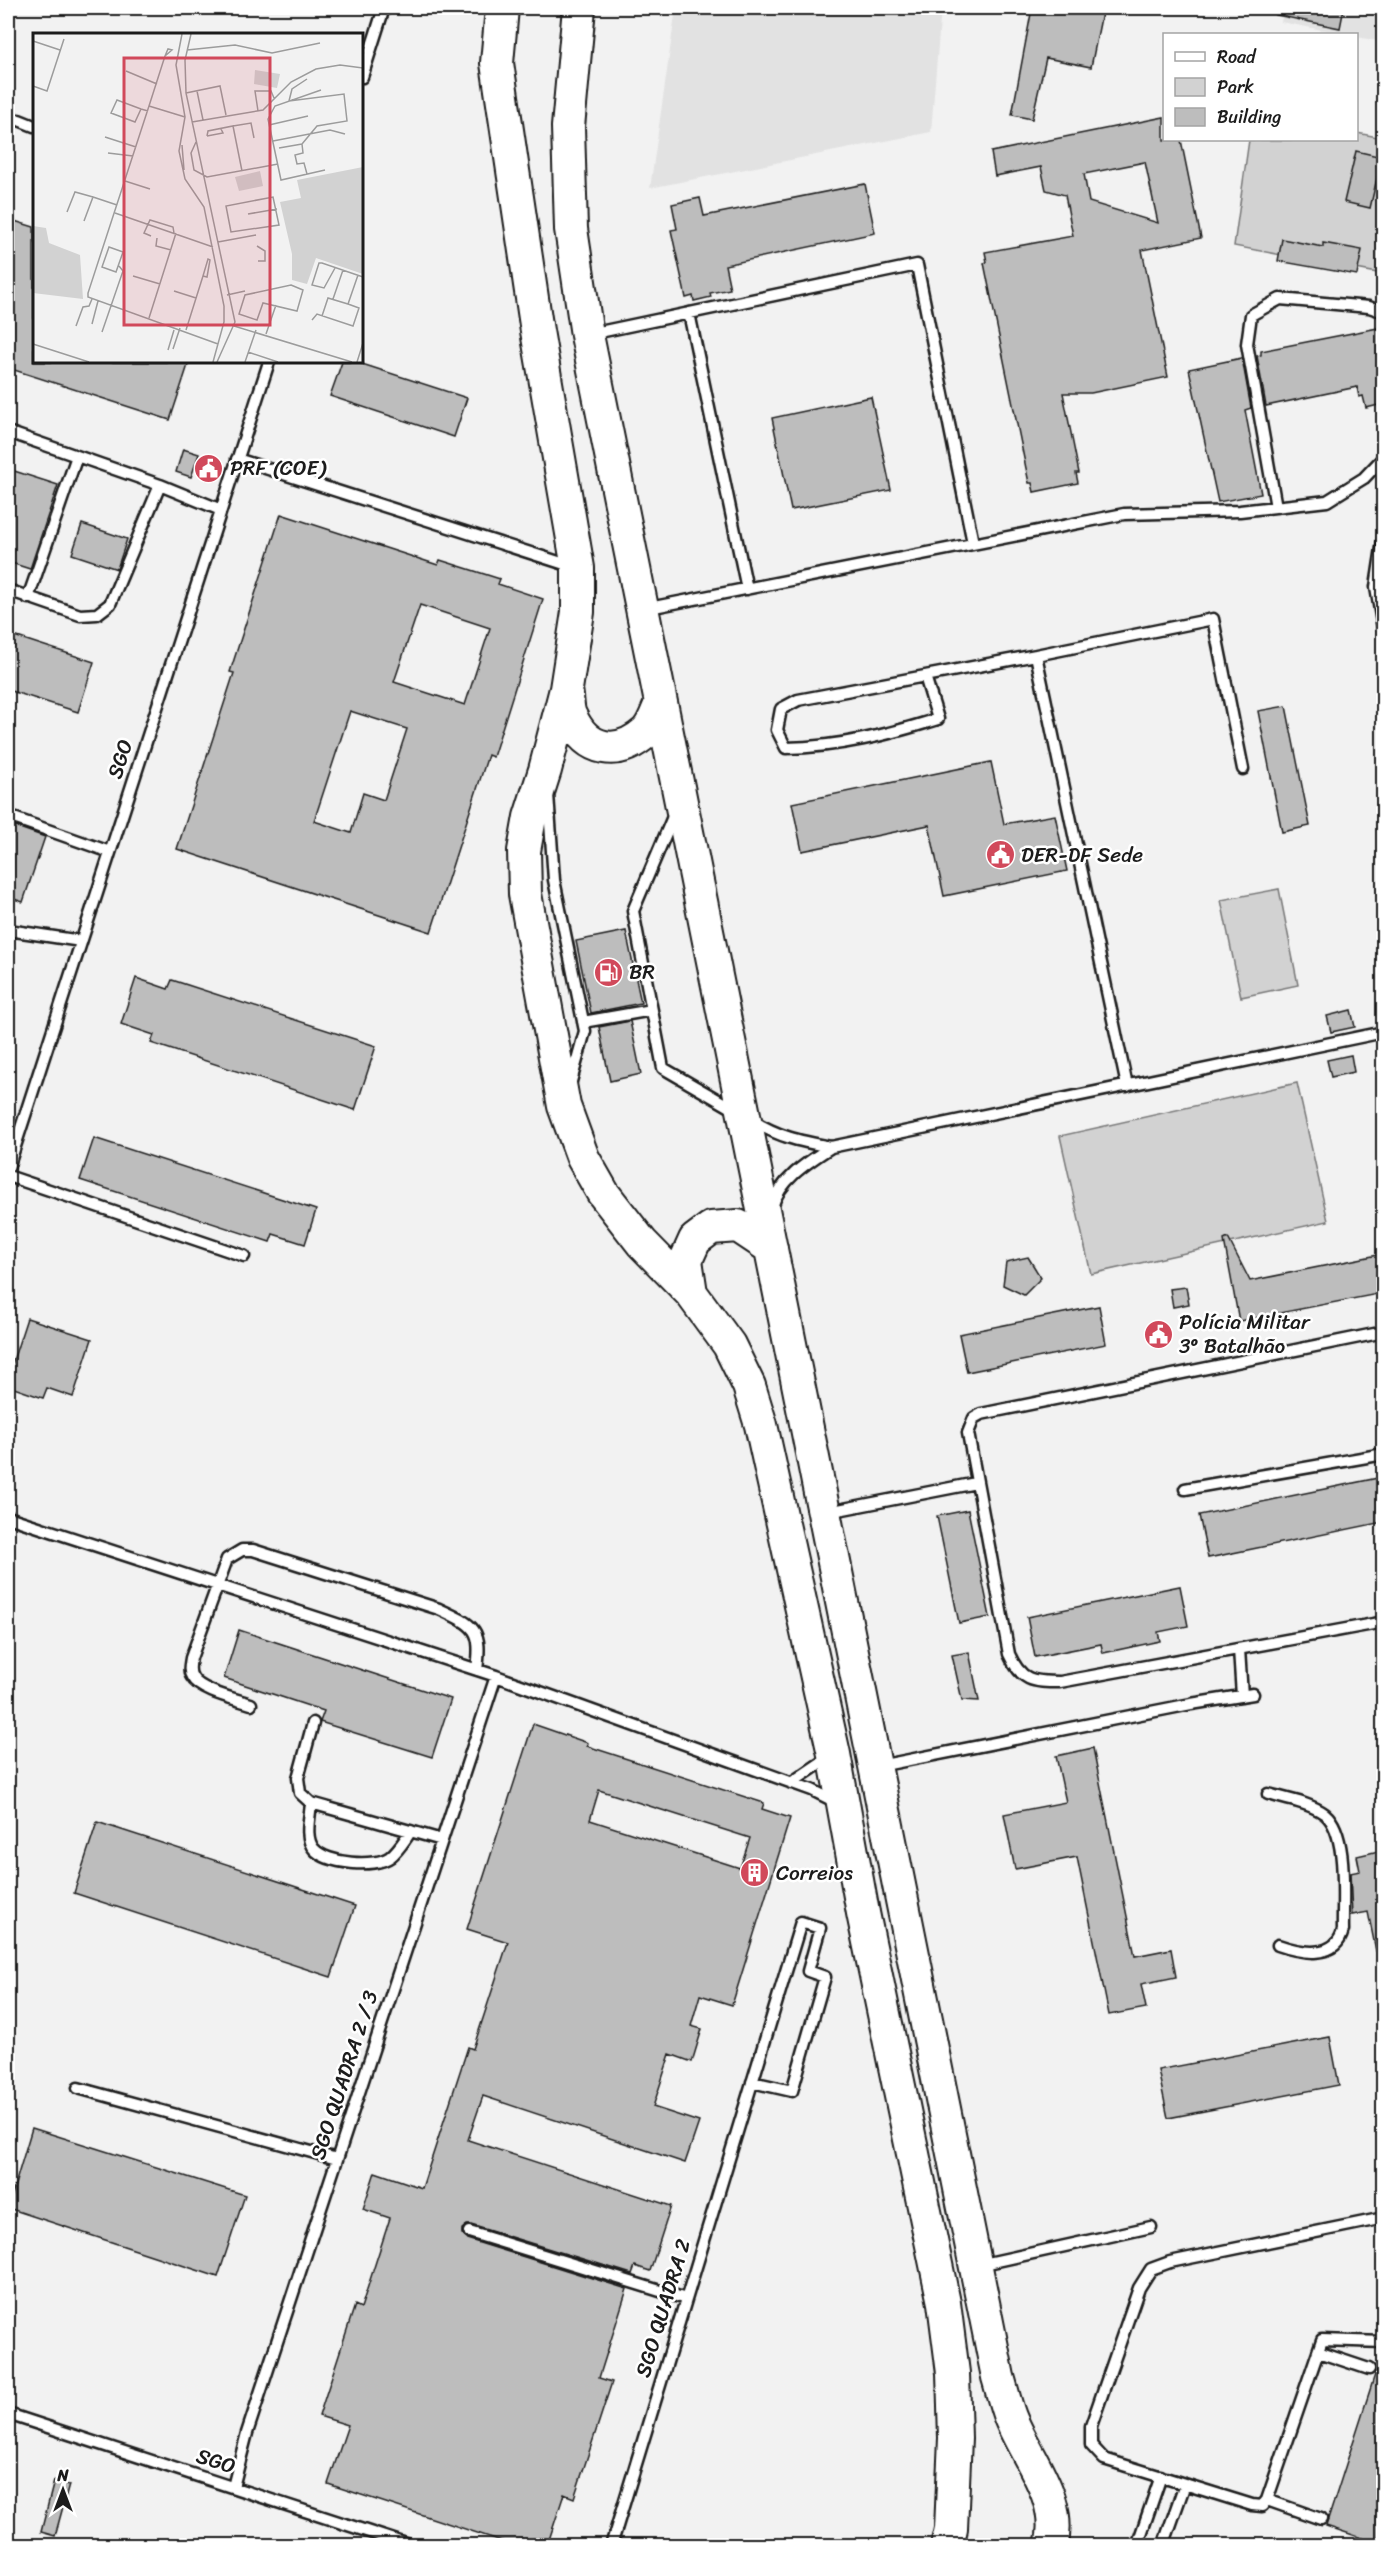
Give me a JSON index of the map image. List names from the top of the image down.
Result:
{
  "streets": {
    "lane": ["SGO", "SGO QUADRA 2 / 3", "SGO QUADRA 2"]
  },
  "crossings": [
    ["SGO", "SGO QUADRA 2 / 3"]
  ],
  "places": {
    "public building": ["PRF (COE)", "DER-DF Sede", "Polícia Militar 3º Batalhão"],
    "fuel station": ["BR"],
    "building": ["Correios"]
  },
  "legend": ["Road", "Park", "Building"],
  "north": "top"
}
